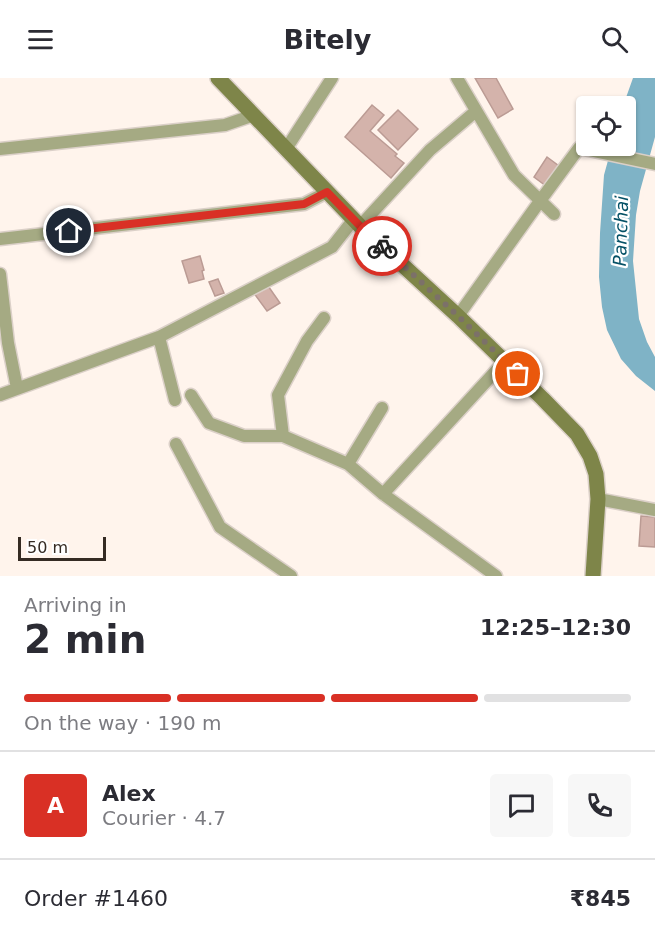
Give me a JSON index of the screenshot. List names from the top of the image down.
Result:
{
  "water": ["Panchai"],
  "scale_bar": "50 m",
  "page": {
    "header": "Bitely",
    "scale": "50 m",
    "heading": ["2 min", "Arriving in", "12:25–12:30"],
    "panel": [
      "Alex",
      "Courier · 4.7",
      "Order #1460",
      "₹845"
    ],
    "bar": "On the way · 190 m",
    "round": "A"
  }
}
